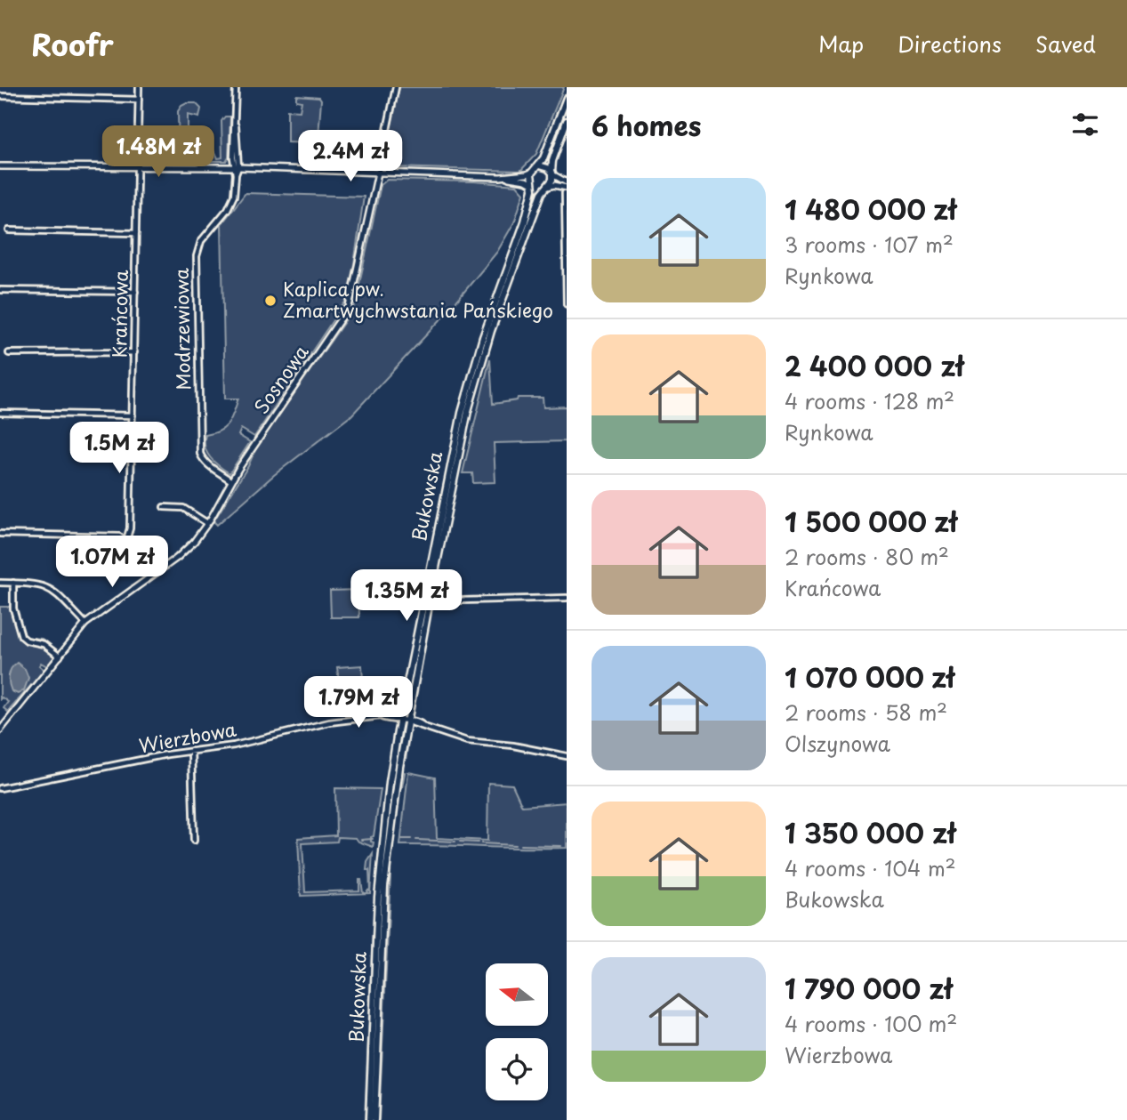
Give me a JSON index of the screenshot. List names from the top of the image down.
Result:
{
  "streets": {
    "main road": ["Bukowska"],
    "street": [
      "Krańcowa",
      "Modrzewiowa",
      "Sosnowa",
      "Wierzbowa"
    ]
  },
  "crossings": [
    ["Modrzewiowa", "Sosnowa"],
    ["Bukowska", "Wierzbowa"]
  ],
  "places": ["Kaplica pw. Zmartwychwstania Pańskiego"],
  "north": "left",
  "page": {
    "header": "Roofr",
    "nav": ["Map", "Directions", "Saved"],
    "heading": "6 homes",
    "price": [
      "1.48M zł",
      "2.4M zł",
      "1.5M zł",
      "1.07M zł",
      "1.35M zł",
      "1.79M zł"
    ],
    "list": [
      {
        "name": "1 480 000 zł",
        "note": "3 rooms · 107 m² · Rynkowa"
      },
      {
        "name": "2 400 000 zł",
        "note": "4 rooms · 128 m² · Rynkowa"
      },
      {
        "name": "1 500 000 zł",
        "note": "2 rooms · 80 m² · Krańcowa"
      },
      {
        "name": "1 070 000 zł",
        "note": "2 rooms · 58 m² · Olszynowa"
      },
      {
        "name": "1 350 000 zł",
        "note": "4 rooms · 104 m² · Bukowska"
      },
      {
        "name": "1 790 000 zł",
        "note": "4 rooms · 100 m² · Wierzbowa"
      }
    ]
  }
}
